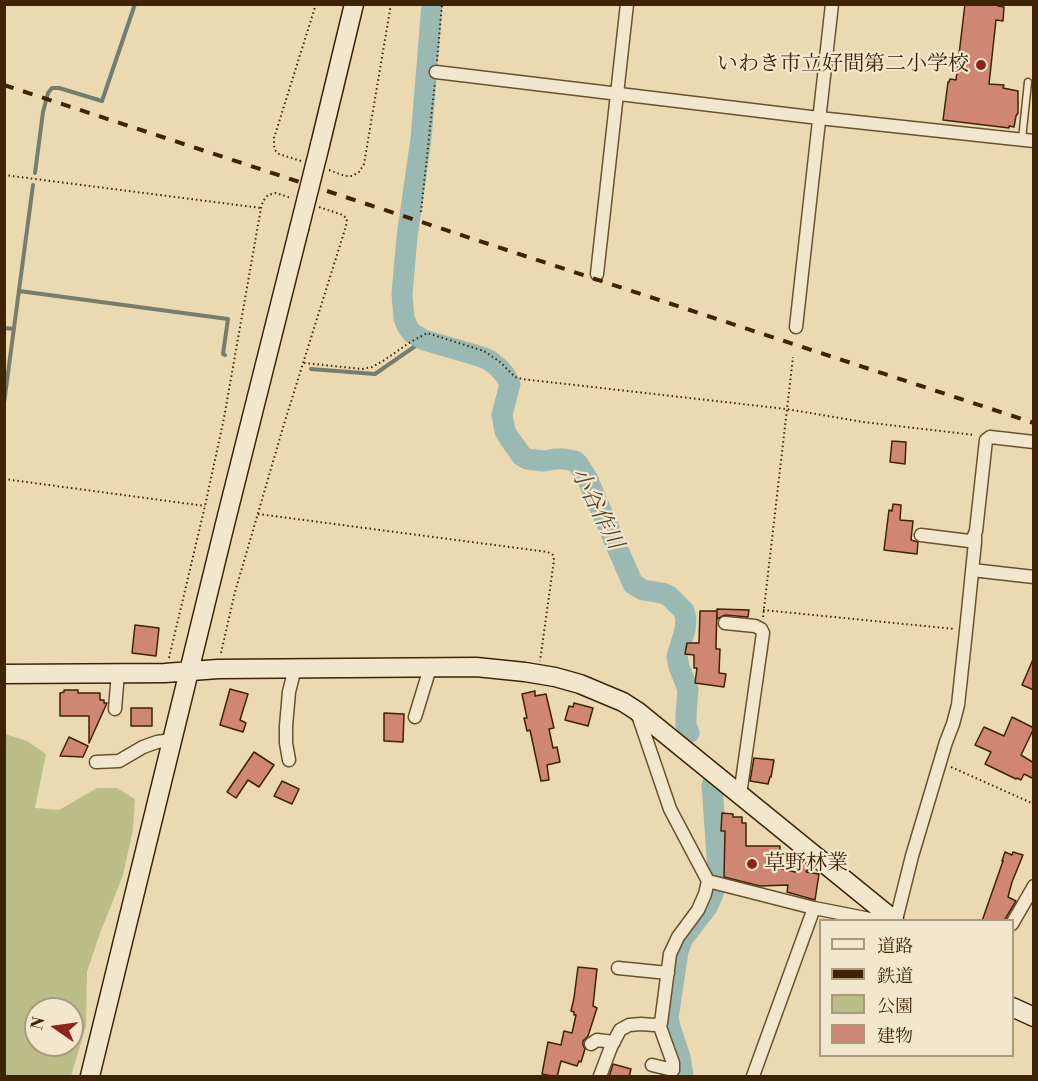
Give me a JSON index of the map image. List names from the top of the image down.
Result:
{
  "water": ["小谷作川"],
  "places": ["いわき市立好間第二小学校", "草野林業"],
  "legend": [
    "道路",
    "鉄道",
    "公園",
    "建物"
  ],
  "north": "left"
}
